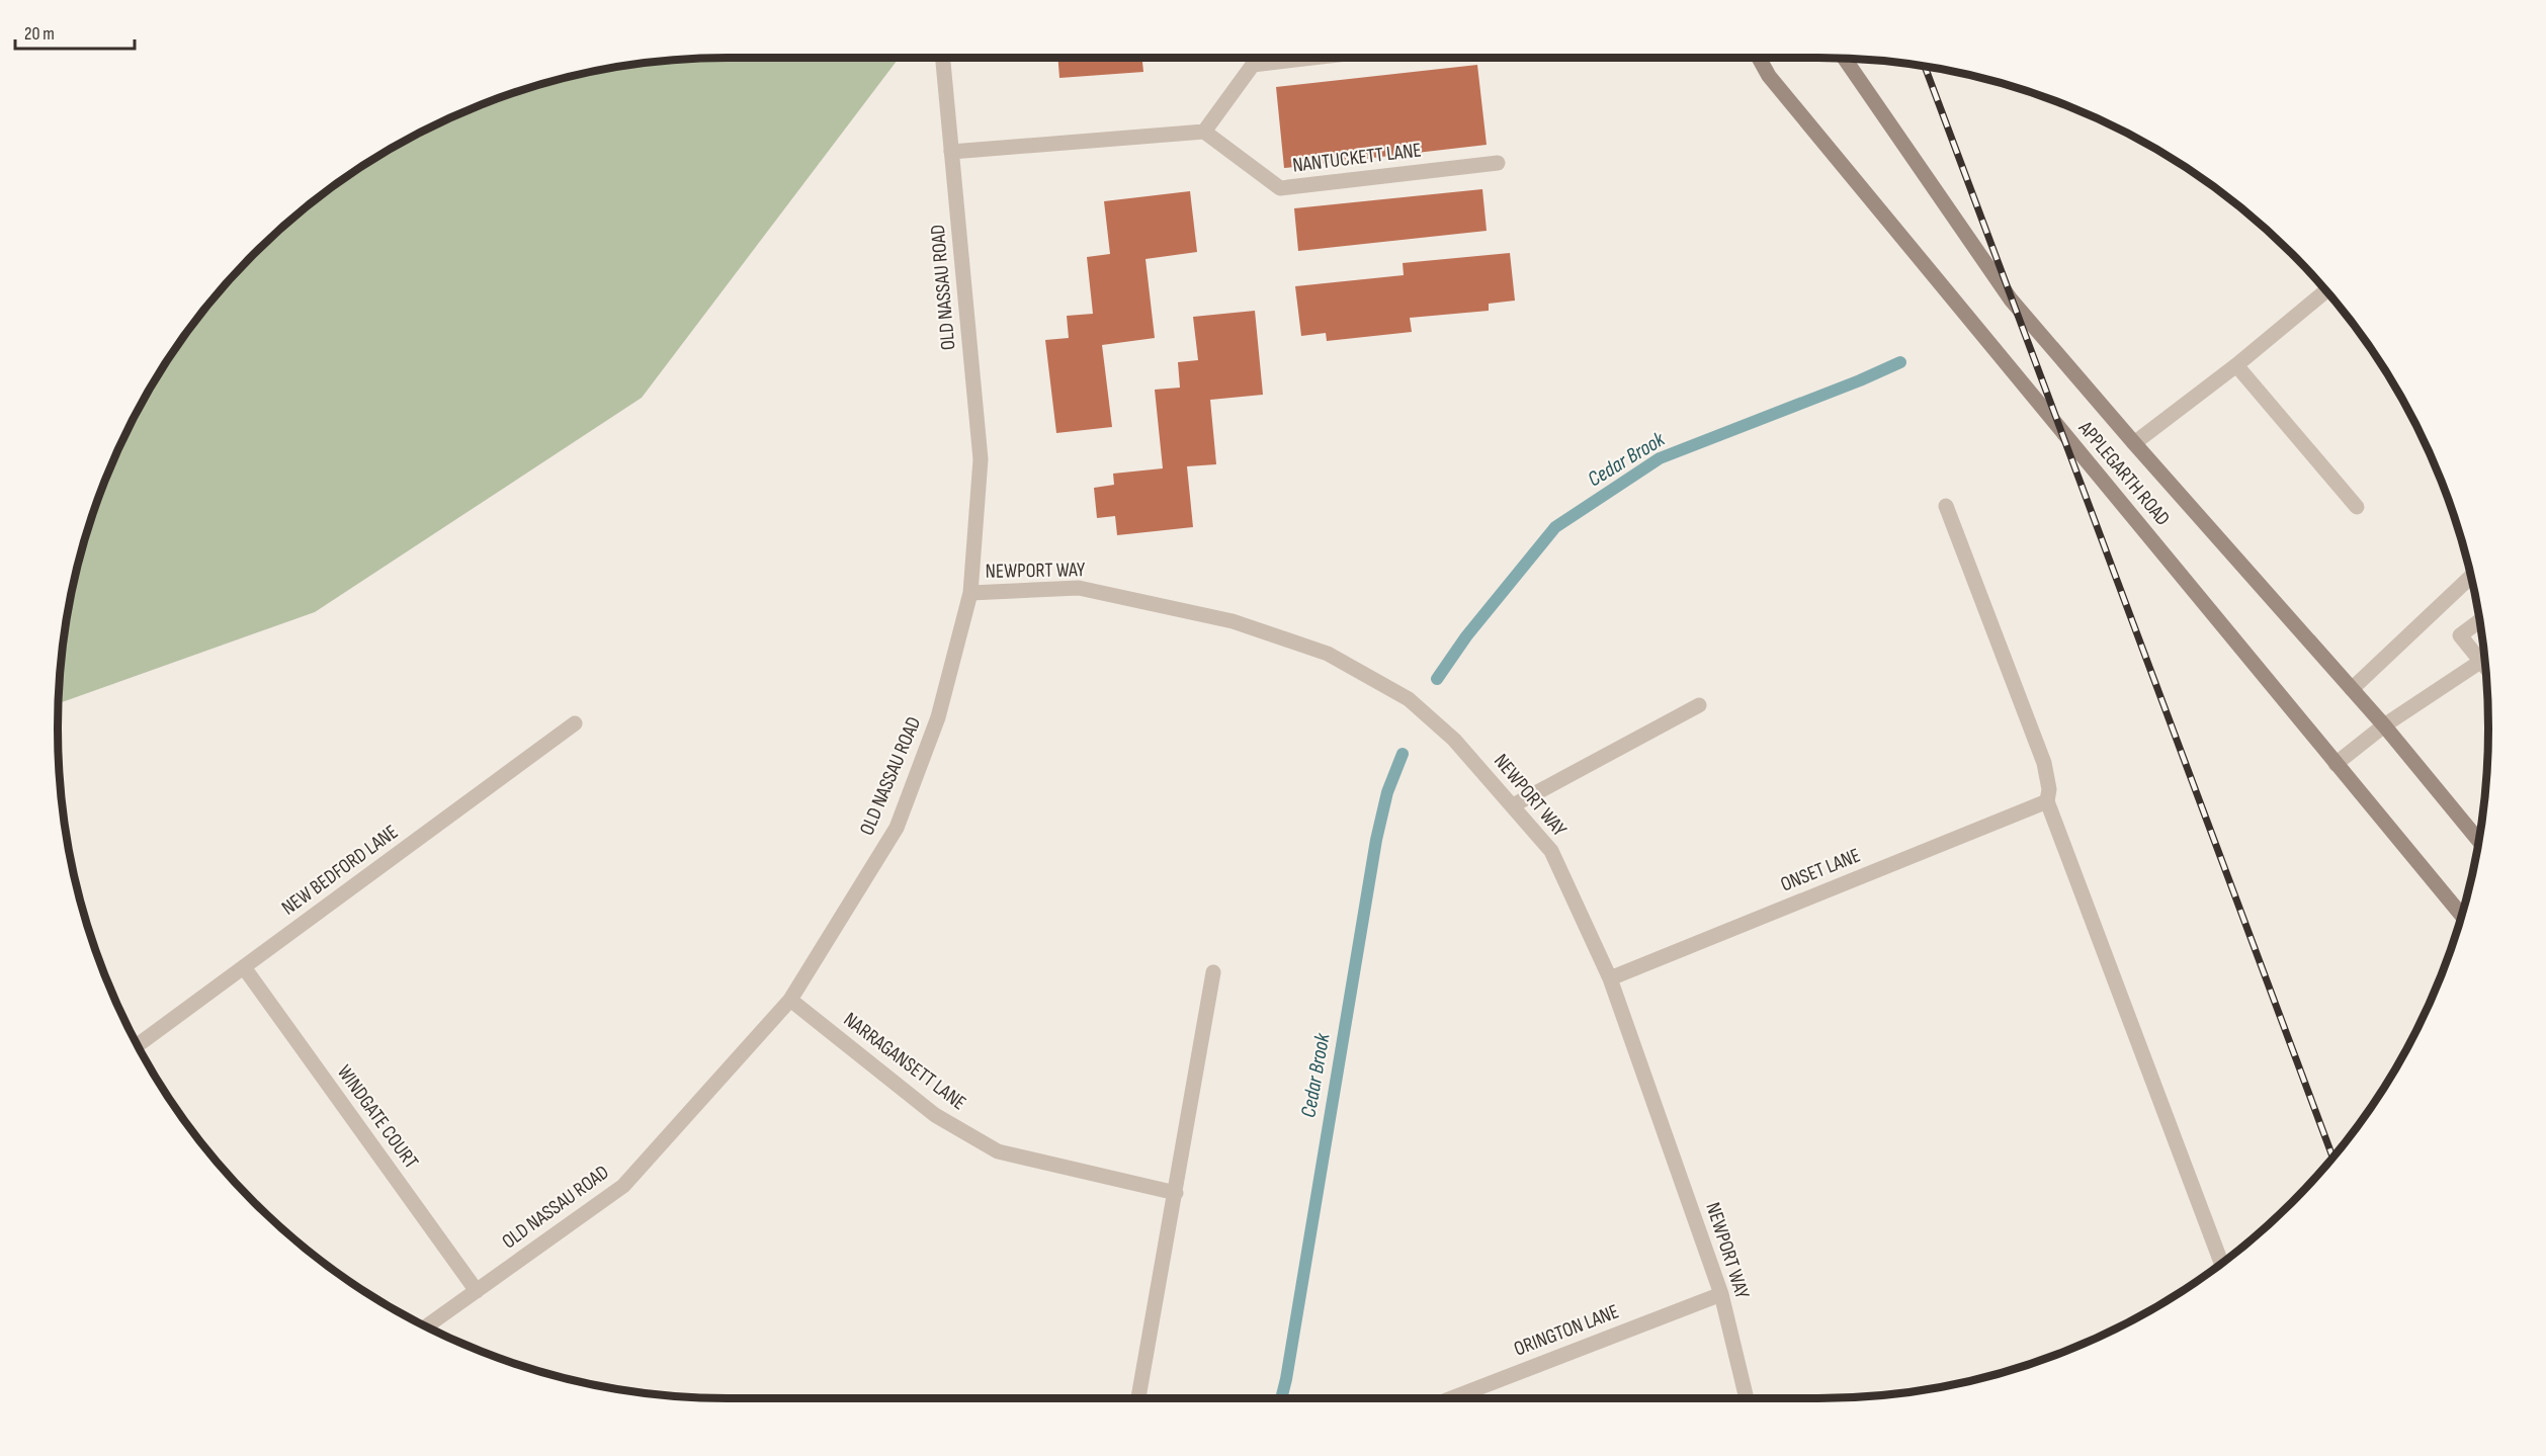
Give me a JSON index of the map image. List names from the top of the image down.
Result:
{
  "streets": {
    "main road": ["APPLEGARTH ROAD"],
    "street": [
      "NANTUCKETT LANE",
      "OLD NASSAU ROAD",
      "NEWPORT WAY",
      "NEW BEDFORD LANE",
      "ONSET LANE",
      "NARRAGANSETT LANE",
      "WINDGATE COURT",
      "ORINGTON LANE"
    ]
  },
  "crossings": [
    ["OLD NASSAU ROAD", "NEWPORT WAY"],
    ["OLD NASSAU ROAD", "NARRAGANSETT LANE"],
    ["OLD NASSAU ROAD", "WINDGATE COURT"],
    ["NEWPORT WAY", "ONSET LANE"],
    ["NEWPORT WAY", "ORINGTON LANE"],
    ["NEW BEDFORD LANE", "WINDGATE COURT"]
  ],
  "water": ["Cedar Brook"],
  "scale_bar": "20 m"
}
